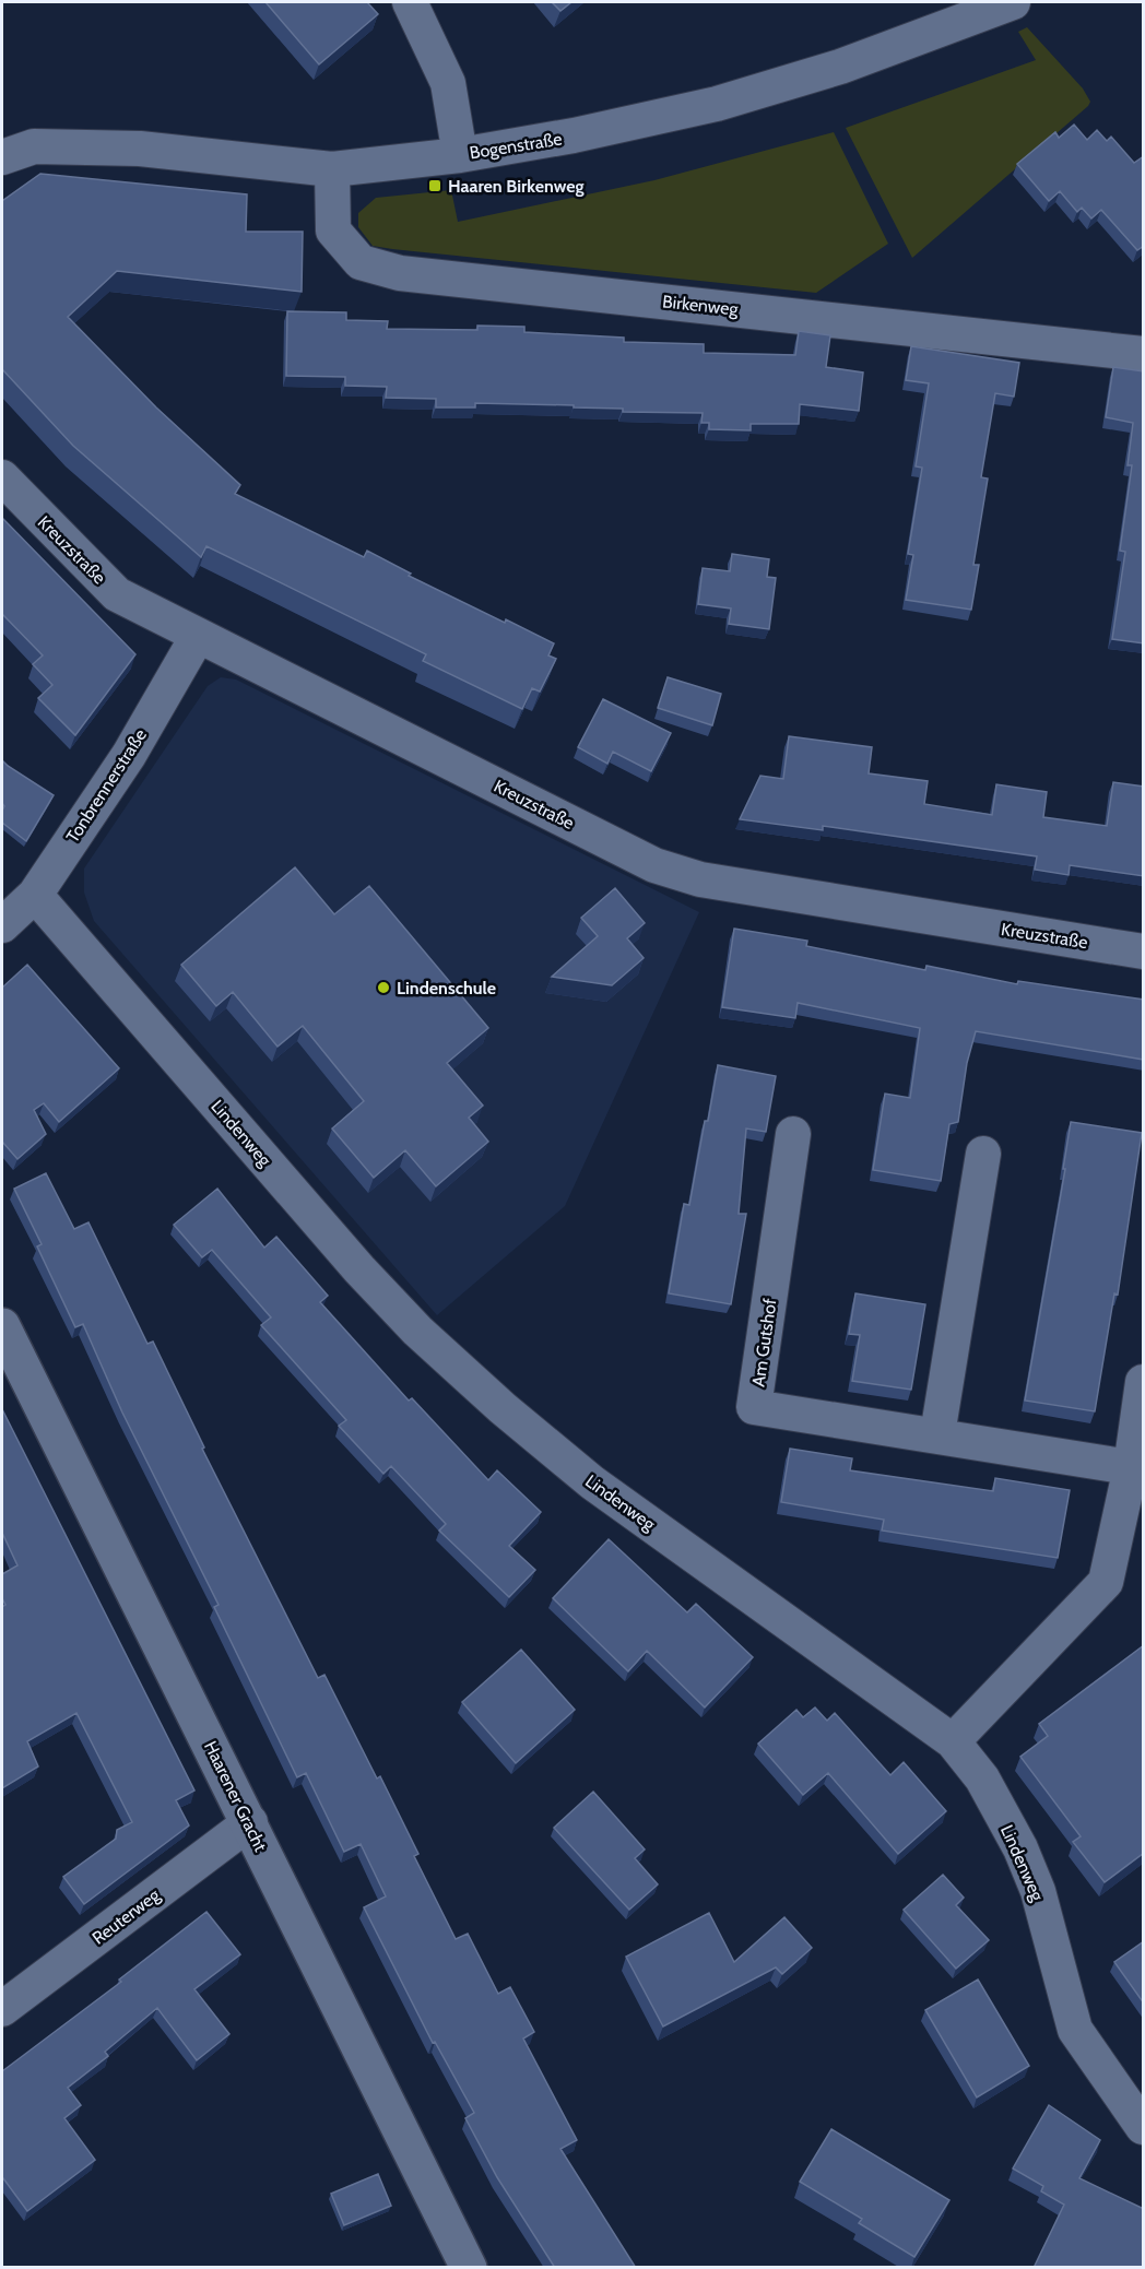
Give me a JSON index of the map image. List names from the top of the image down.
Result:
{
  "streets": {
    "main road": ["Haarener Gracht"],
    "street": [
      "Bogenstraße",
      "Birkenweg",
      "Kreuzstraße",
      "Tonbrennerstraße",
      "Lindenweg",
      "Am Gutshof",
      "Reuterweg"
    ]
  },
  "crossings": [
    ["Bogenstraße", "Birkenweg"],
    ["Kreuzstraße", "Tonbrennerstraße"],
    ["Tonbrennerstraße", "Lindenweg"],
    ["Haarener Gracht", "Reuterweg"]
  ],
  "places": {
    "transit": ["Haaren Birkenweg"],
    "other": ["Lindenschule"]
  }
}
